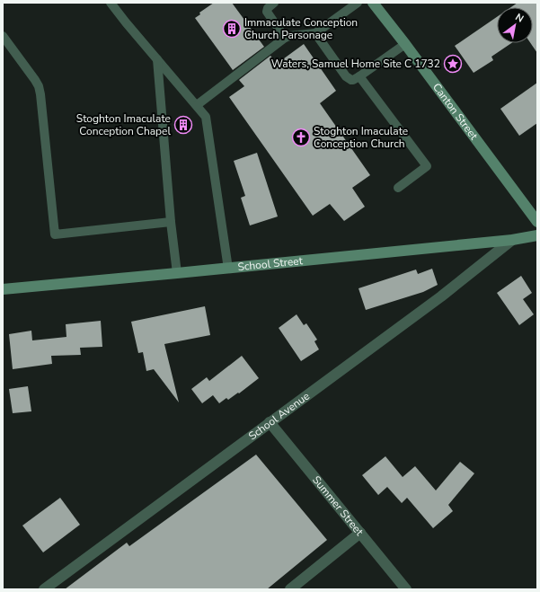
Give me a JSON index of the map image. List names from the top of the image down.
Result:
{
  "streets": {
    "street": [
      "Canton Street",
      "School Street",
      "School Avenue",
      "Summer Street"
    ]
  },
  "crossings": [
    ["School Street", "School Avenue"],
    ["School Avenue", "Summer Street"]
  ],
  "places": {
    "building": ["Immaculate Conception Church Parsonage", "Stoghton Imaculate Conception Chapel"],
    "place": ["Waters, Samuel Home Site C 1732"],
    "church": ["Stoghton Imaculate Conception Church"]
  },
  "north": "top right"
}
